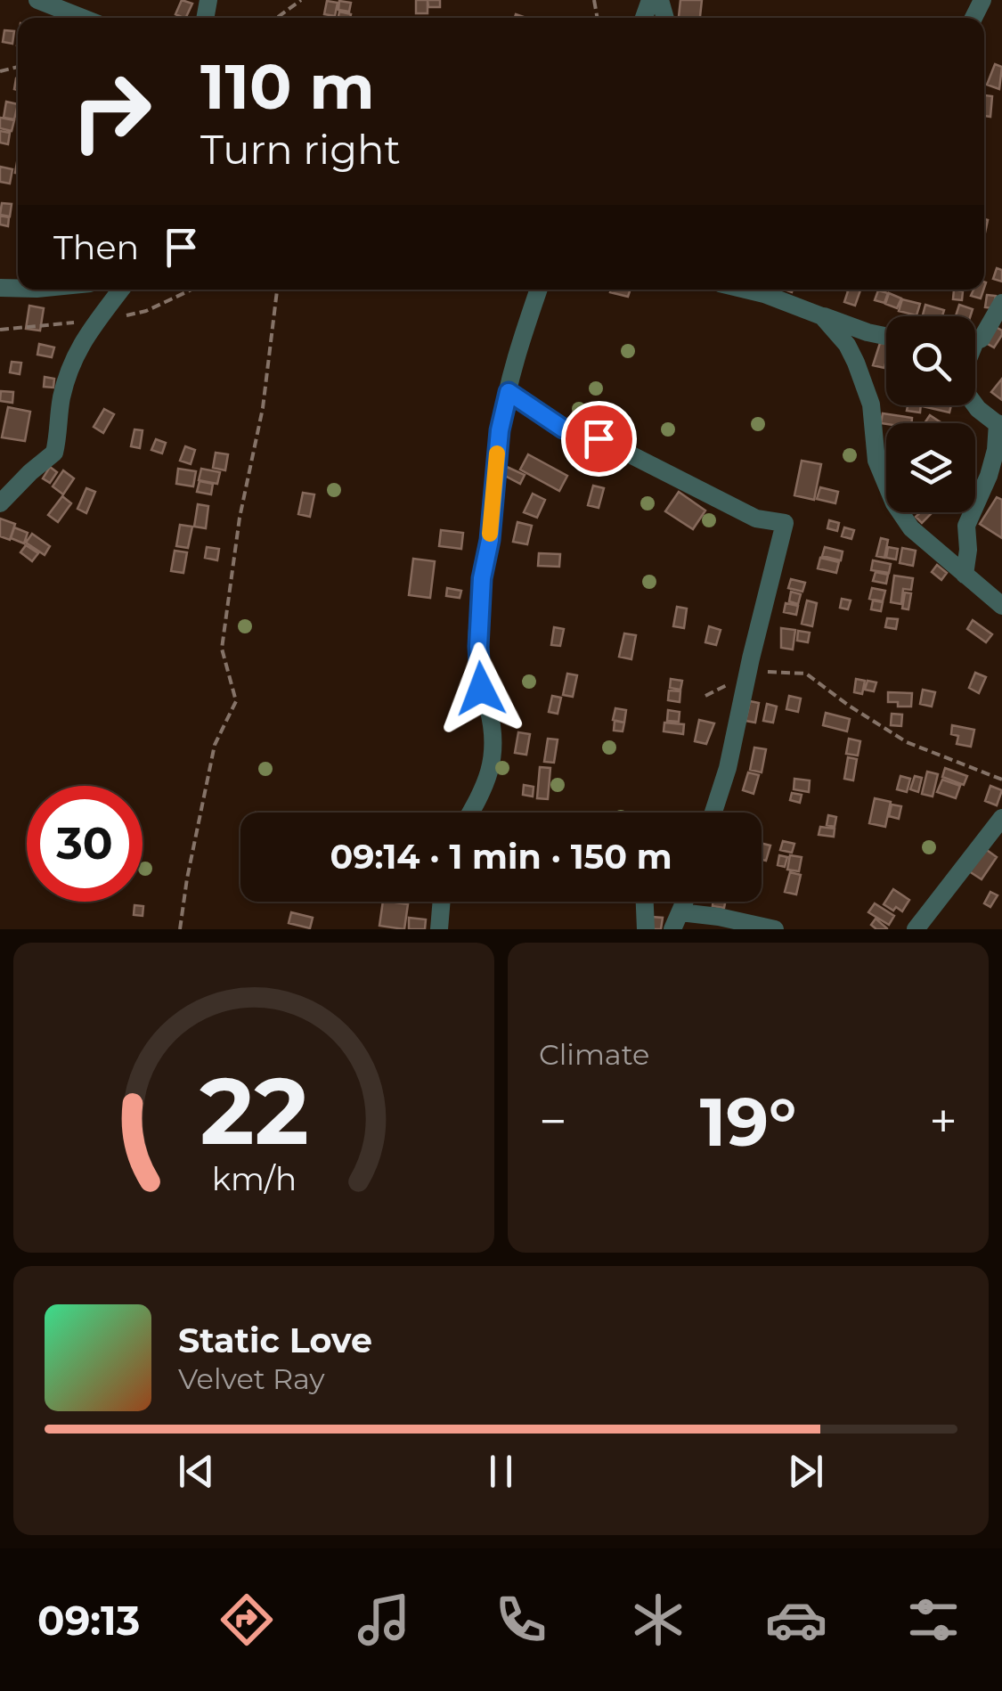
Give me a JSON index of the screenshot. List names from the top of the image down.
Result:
{
  "page": {
    "turn": ["110 m", "Turn right"],
    "then": "Then",
    "limit": "30",
    "trip": "09:14 · 1 min · 150 m",
    "tile": "Climate",
    "heat": ["−", "19°", "+"],
    "song": ["Static Love", "Velvet Ray"],
    "tabs": "09:13",
    "gauge": ["22", "km/h"]
  }
}
